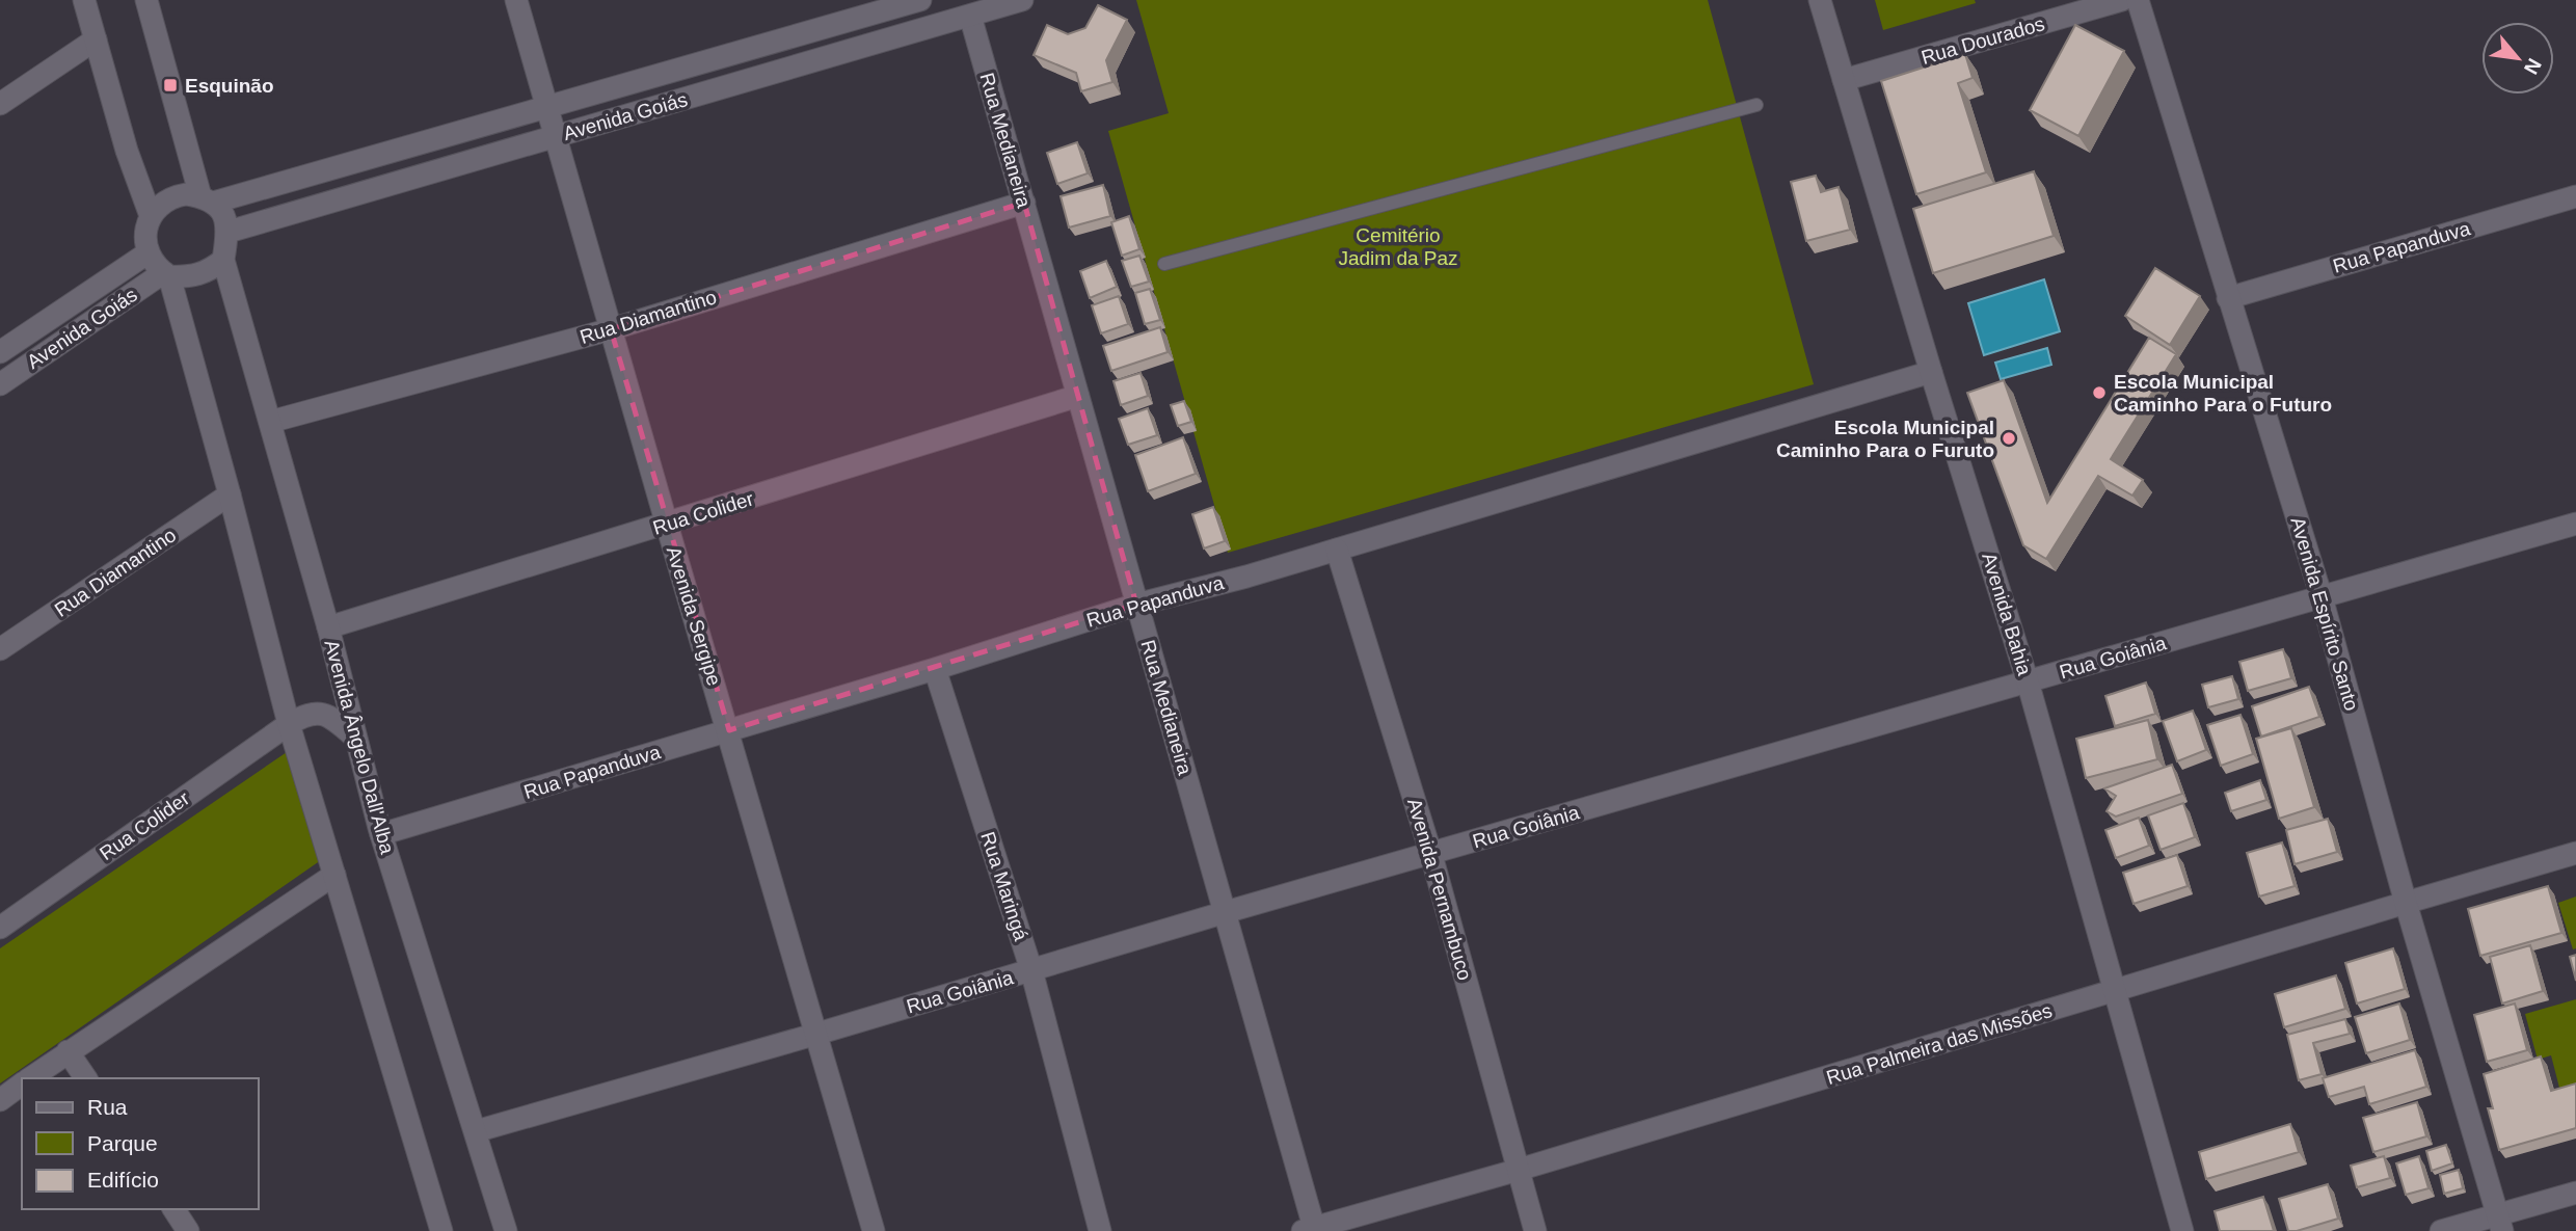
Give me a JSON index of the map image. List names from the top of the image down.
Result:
{
  "streets": {
    "street": [
      "Rua Dourados",
      "Avenida Goiás",
      "Rua Medianeira",
      "Rua Papanduva",
      "Rua Diamantino",
      "Rua Colider",
      "Avenida Bahia",
      "Avenida Espírito Santo",
      "Avenida Sergipe",
      "Rua Goiânia",
      "Avenida Ângelo Dall'Alba",
      "Rua Maringá",
      "Avenida Pernambuco",
      "Rua Palmeira das Missões"
    ]
  },
  "crossings": [
    ["Rua Dourados", "Avenida Bahia"],
    ["Avenida Goiás", "Rua Medianeira"],
    ["Avenida Goiás", "Avenida Sergipe"],
    ["Avenida Goiás", "Avenida Ângelo Dall'Alba"],
    ["Rua Medianeira", "Rua Papanduva"],
    ["Rua Medianeira", "Rua Diamantino"],
    ["Rua Medianeira", "Rua Colider"],
    ["Rua Medianeira", "Rua Goiânia"],
    ["Rua Medianeira", "Rua Palmeira das Missões"],
    ["Rua Papanduva", "Avenida Bahia"],
    ["Rua Papanduva", "Avenida Espírito Santo"],
    ["Rua Papanduva", "Avenida Sergipe"],
    ["Rua Papanduva", "Avenida Ângelo Dall'Alba"],
    ["Rua Papanduva", "Rua Maringá"],
    ["Rua Papanduva", "Avenida Pernambuco"],
    ["Rua Diamantino", "Avenida Sergipe"],
    ["Rua Diamantino", "Avenida Ângelo Dall'Alba"],
    ["Rua Colider", "Avenida Sergipe"],
    ["Rua Colider", "Avenida Ângelo Dall'Alba"],
    ["Avenida Bahia", "Rua Goiânia"],
    ["Avenida Bahia", "Rua Palmeira das Missões"],
    ["Avenida Espírito Santo", "Rua Goiânia"],
    ["Avenida Espírito Santo", "Rua Palmeira das Missões"],
    ["Avenida Sergipe", "Rua Goiânia"],
    ["Rua Goiânia", "Avenida Ângelo Dall'Alba"],
    ["Rua Goiânia", "Rua Maringá"],
    ["Rua Goiânia", "Avenida Pernambuco"],
    ["Avenida Pernambuco", "Rua Palmeira das Missões"]
  ],
  "parks": ["Cemitério Jadim da Paz"],
  "places": {
    "transit": ["Esquinão"],
    "other": ["Escola Municipal Caminho Para o Futuro", "Escola Municipal Caminho Para o Furuto"]
  },
  "legend": ["Rua", "Parque", "Edifício"],
  "north": "bottom right"
}
